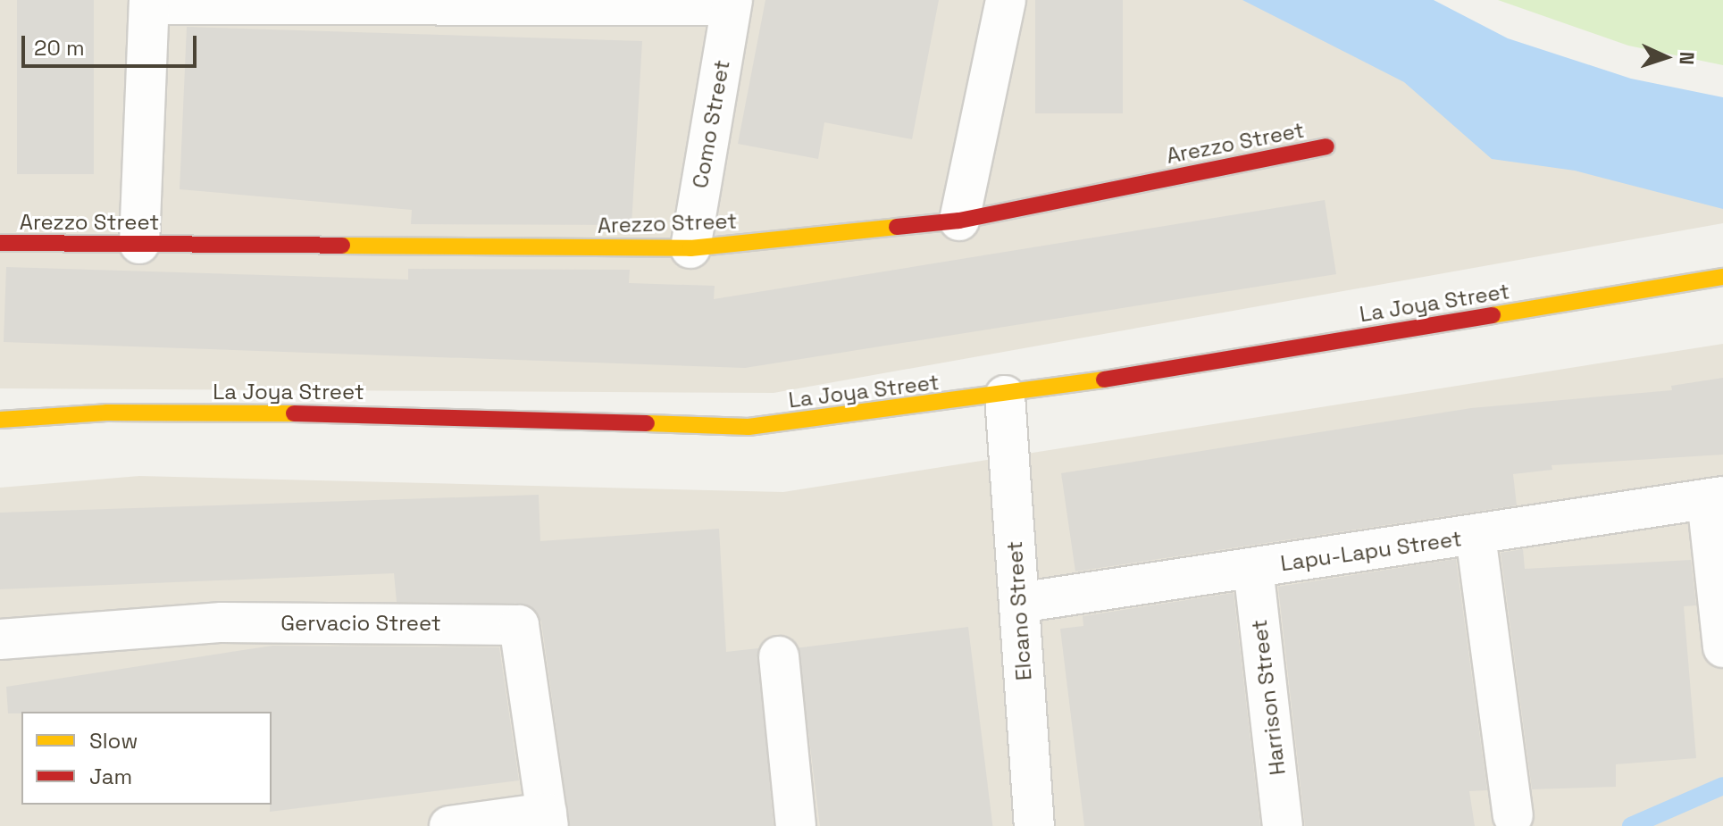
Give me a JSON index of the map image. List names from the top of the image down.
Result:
{
  "streets": {
    "street": [
      "Como Street",
      "Arezzo Street",
      "La Joya Street",
      "Lapu-Lapu Street",
      "Elcano Street",
      "Gervacio Street",
      "Harrison Street"
    ]
  },
  "crossings": [
    ["Como Street", "Arezzo Street"],
    ["La Joya Street", "Elcano Street"],
    ["Lapu-Lapu Street", "Elcano Street"],
    ["Lapu-Lapu Street", "Harrison Street"]
  ],
  "legend": ["Slow", "Jam"],
  "scale_bar": "20 m",
  "north": "right"
}
